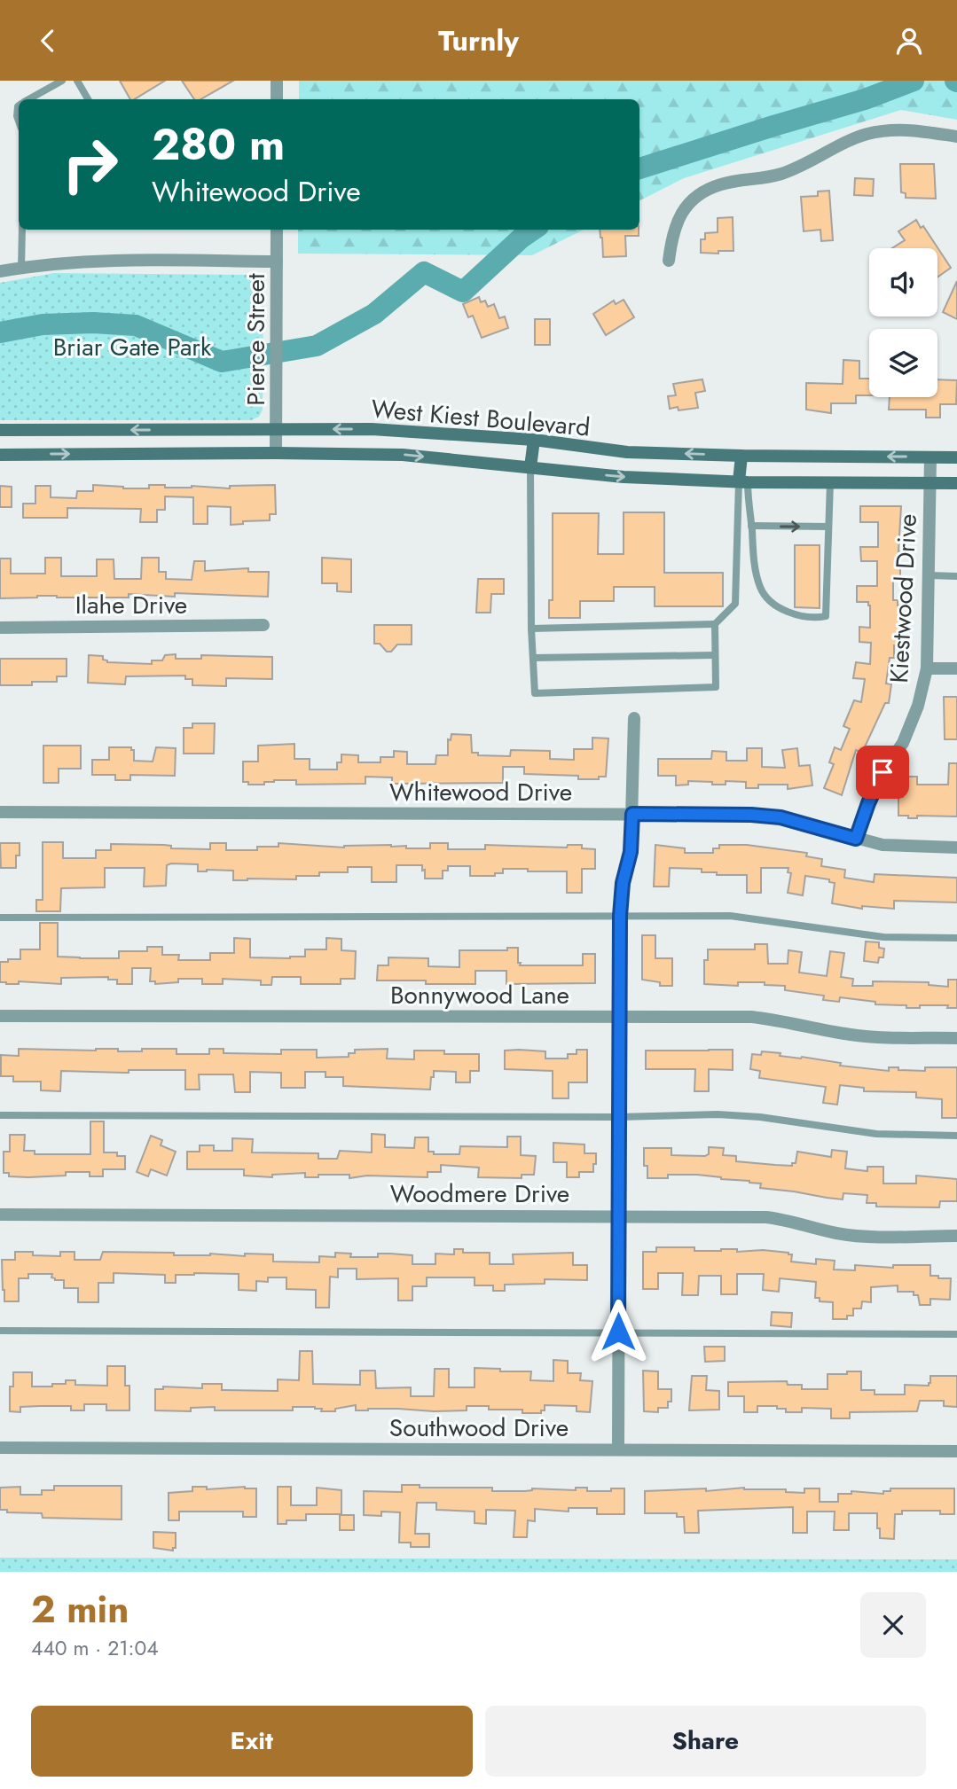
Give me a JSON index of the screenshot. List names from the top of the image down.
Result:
{
  "streets": {
    "main road": ["West Kiest Boulevard"],
    "street": [
      "Pierce Street",
      "Kiestwood Drive",
      "Ilahe Drive",
      "Whitewood Drive",
      "Bonnywood Lane",
      "Woodmere Drive",
      "Southwood Drive"
    ]
  },
  "crossings": [
    ["Pierce Street", "West Kiest Boulevard"],
    ["West Kiest Boulevard", "Kiestwood Drive"],
    ["Kiestwood Drive", "Whitewood Drive"]
  ],
  "parks": ["Briar Gate Park"],
  "page": {
    "header": "Turnly",
    "turn": ["280 m", "Whitewood Drive"],
    "heading": ["2 min", "440 m · 21:04"],
    "buttons": ["Exit", "Share"]
  }
}
